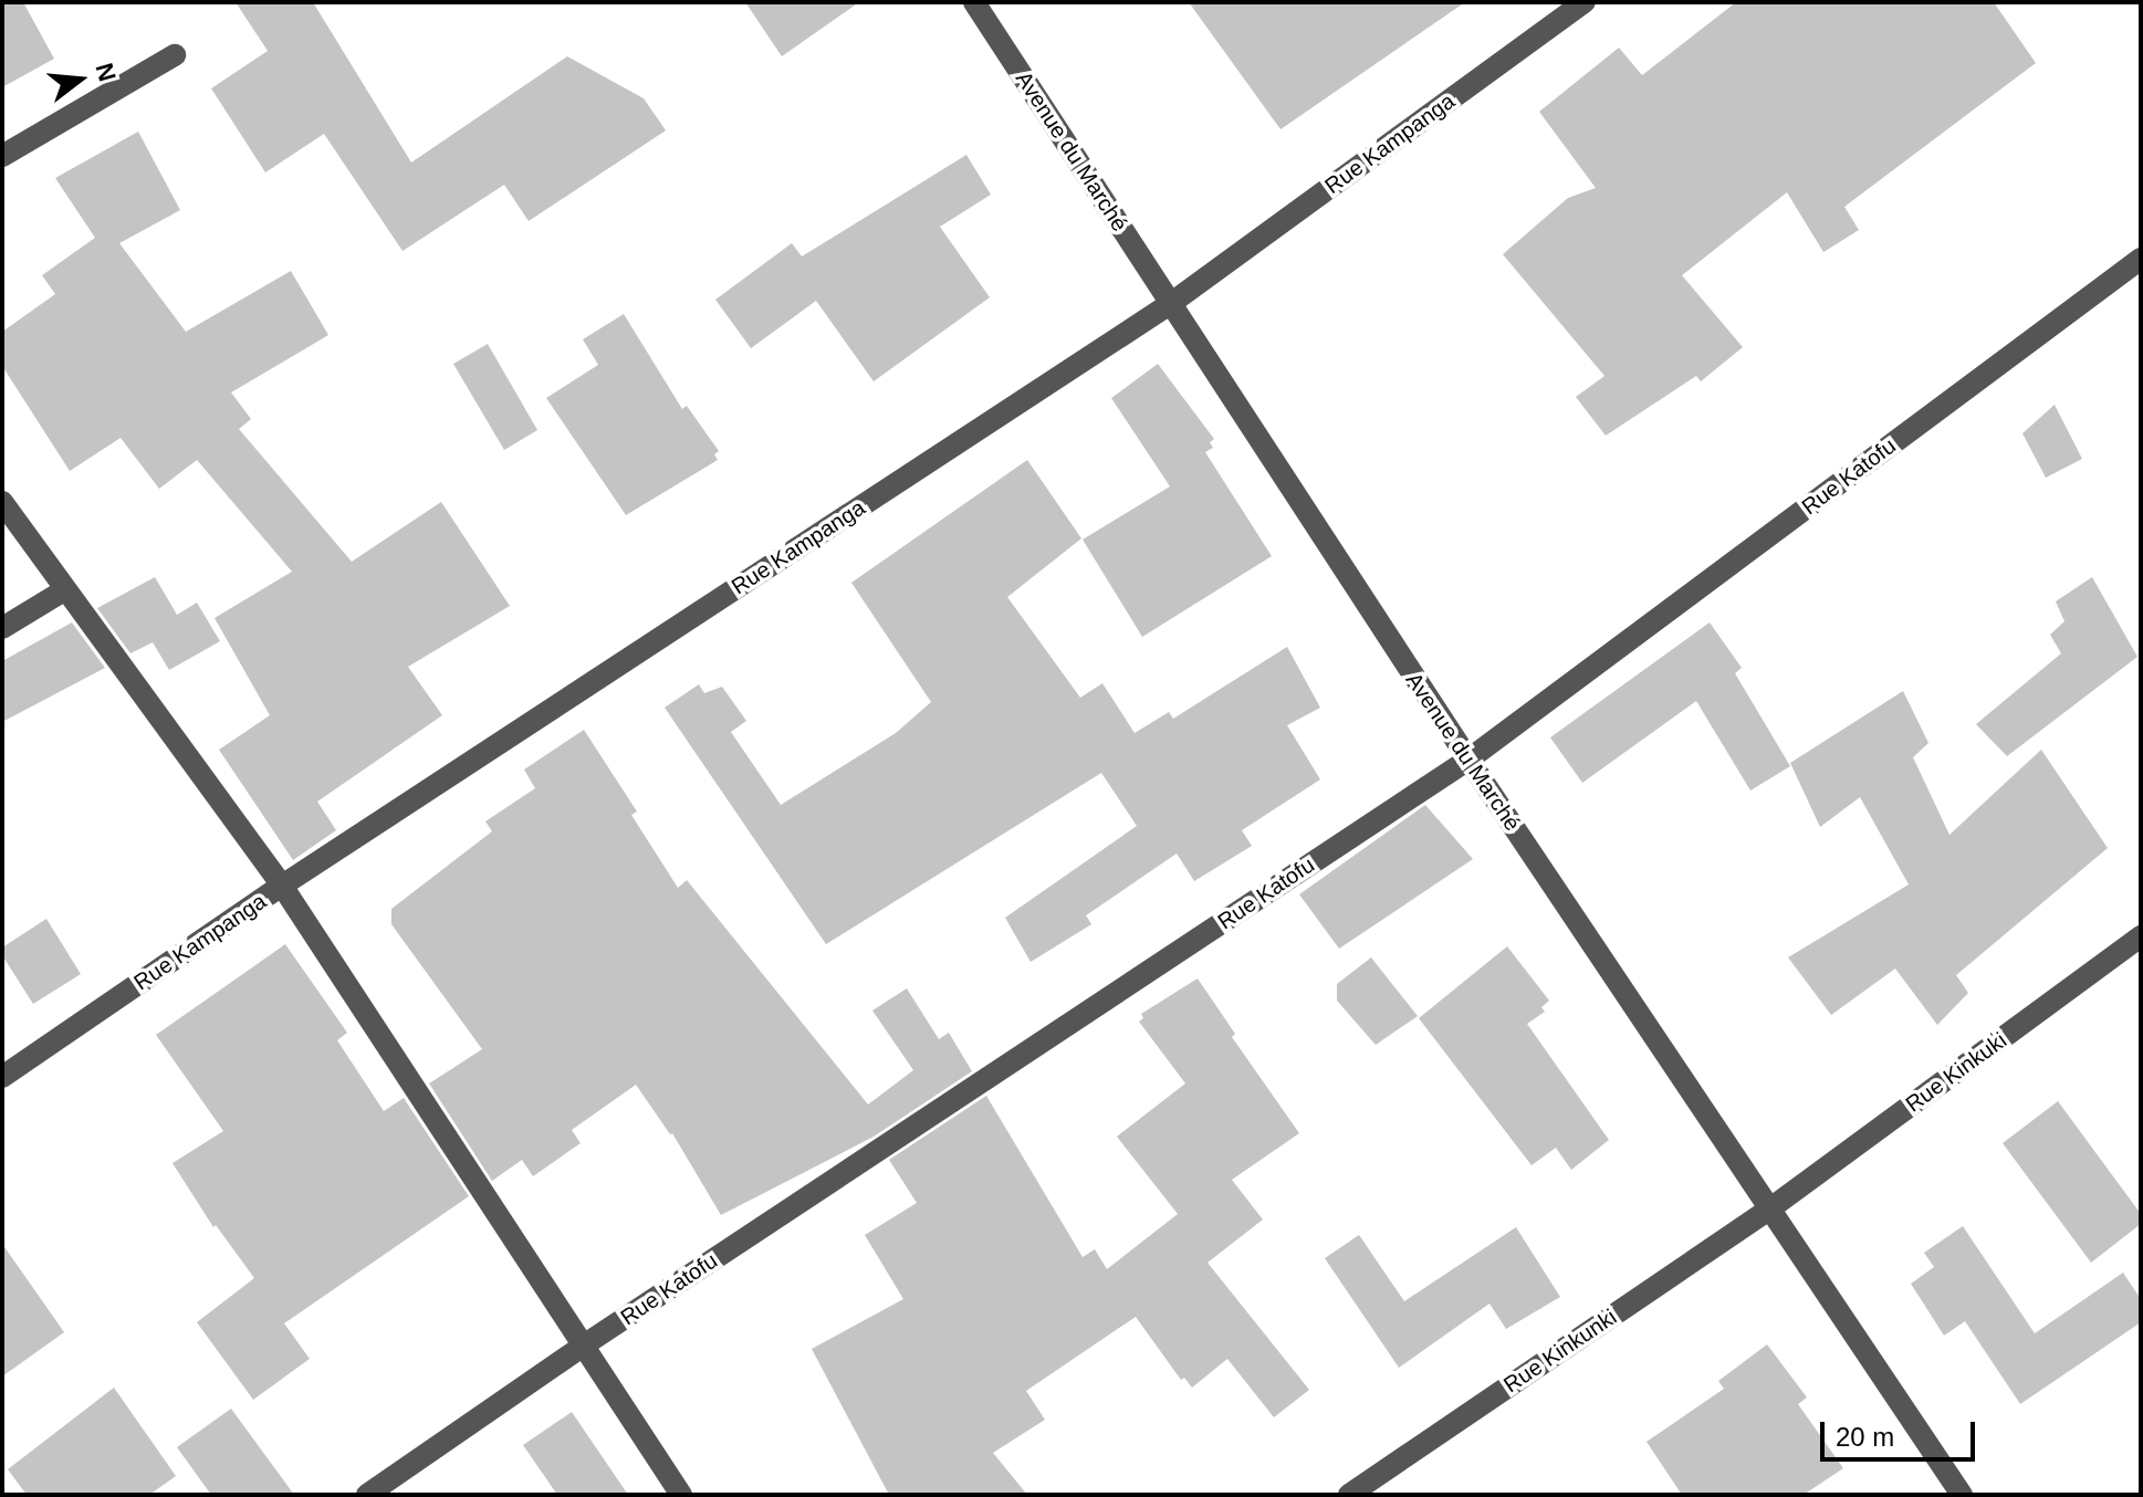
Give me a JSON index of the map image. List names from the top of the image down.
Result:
{
  "streets": {
    "street": [
      "Rue Kampanga",
      "Avenue du Marché",
      "Rue Katofu",
      "Rue Kinkuki",
      "Rue Kinkunki"
    ]
  },
  "crossings": [
    ["Rue Kampanga", "Avenue du Marché"],
    ["Avenue du Marché", "Rue Katofu"],
    ["Avenue du Marché", "Rue Kinkuki"],
    ["Avenue du Marché", "Rue Kinkunki"],
    ["Rue Kinkuki", "Rue Kinkunki"]
  ],
  "scale_bar": "20 m",
  "north": "right"
}
